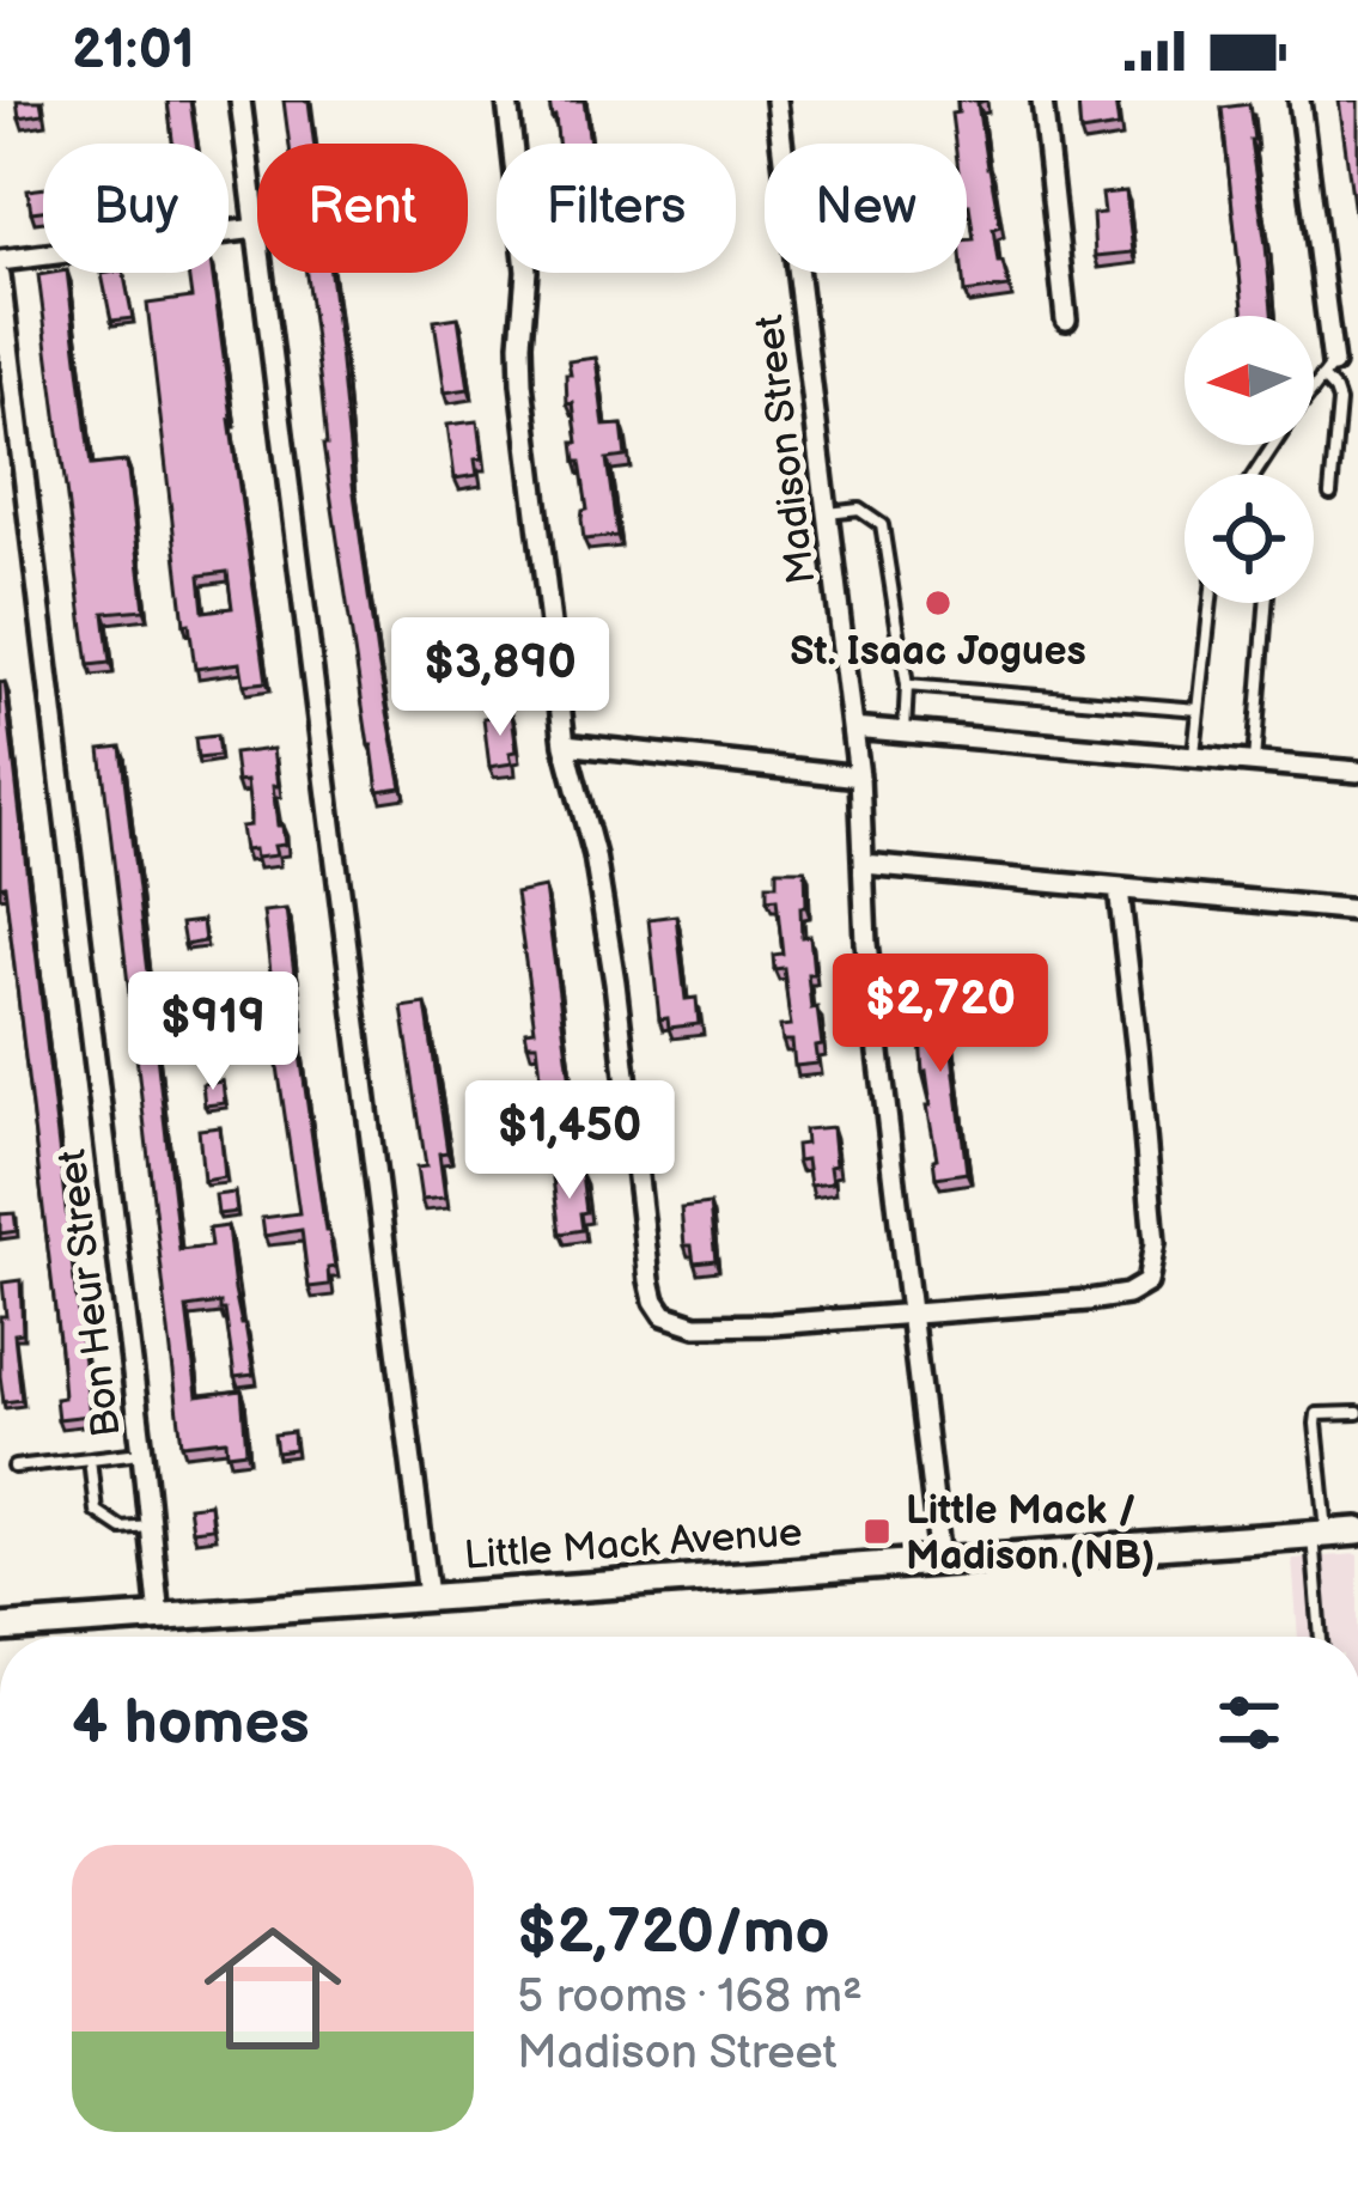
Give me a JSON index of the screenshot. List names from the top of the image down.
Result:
{
  "streets": {
    "main road": ["Little Mack Avenue"],
    "street": ["Madison Street", "Bon Heur Street"]
  },
  "crossings": [
    ["Madison Street", "Little Mack Avenue"],
    ["Bon Heur Street", "Little Mack Avenue"]
  ],
  "places": {
    "other": ["St. Isaac Jogues"],
    "transit": ["Little Mack / Madison (NB)"]
  },
  "north": "left",
  "page": {
    "status": "21:01",
    "chip": [
      "Buy",
      "Rent",
      "Filters",
      "New"
    ],
    "price": [
      "$3,890",
      "$2,720",
      "$919",
      "$1,450"
    ],
    "heading": "4 homes",
    "list": [
      {
        "name": "$2,720/mo",
        "note": "5 rooms · 168 m² · Madison Street"
      }
    ]
  }
}
